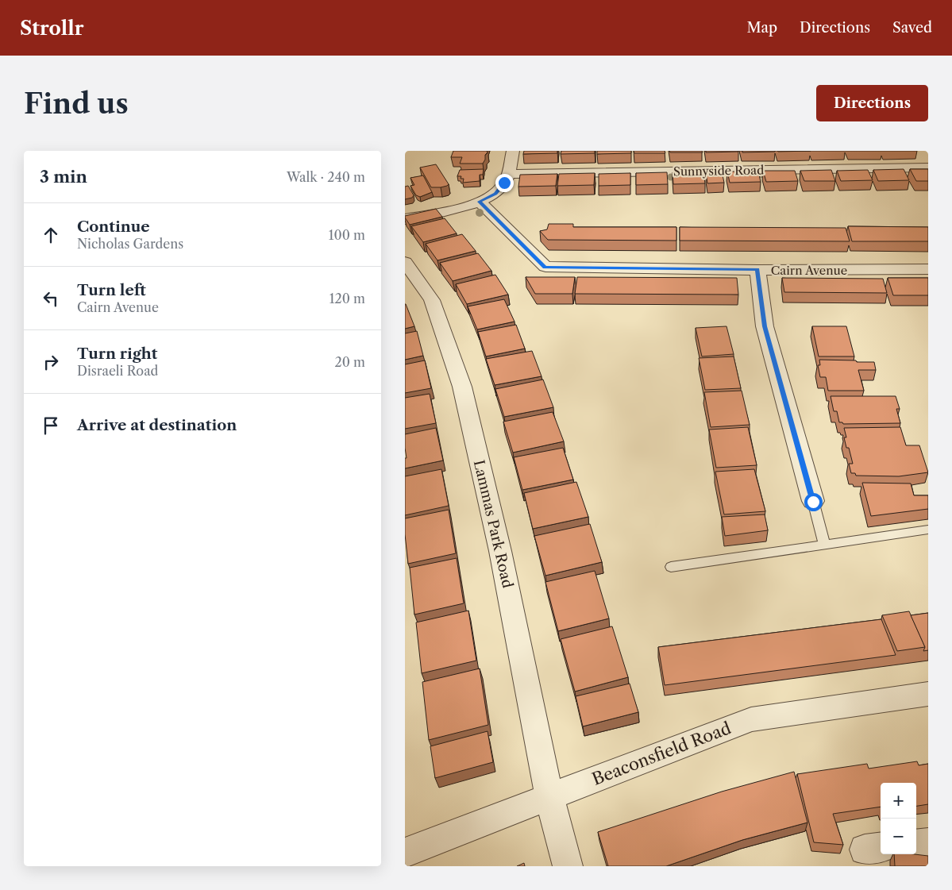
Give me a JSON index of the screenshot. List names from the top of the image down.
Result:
{
  "streets": {
    "street": [
      "Sunnyside Road",
      "Cairn Avenue",
      "Lammas Park Road",
      "Beaconsfield Road"
    ]
  },
  "crossings": [
    ["Lammas Park Road", "Beaconsfield Road"]
  ],
  "page": {
    "header": "Strollr",
    "nav": ["Map", "Directions", "Saved"],
    "buttons": "Directions",
    "title": "Find us",
    "heading": ["3 min", "Walk · 240 m"],
    "list": [
      ["Continue", "Nicholas Gardens", "100 m"],
      ["Turn left", "Cairn Avenue", "120 m"],
      ["Turn right", "Disraeli Road", "20 m"],
      "Arrive at destination"
    ],
    "map_buttons": ["+", "−"]
  }
}
